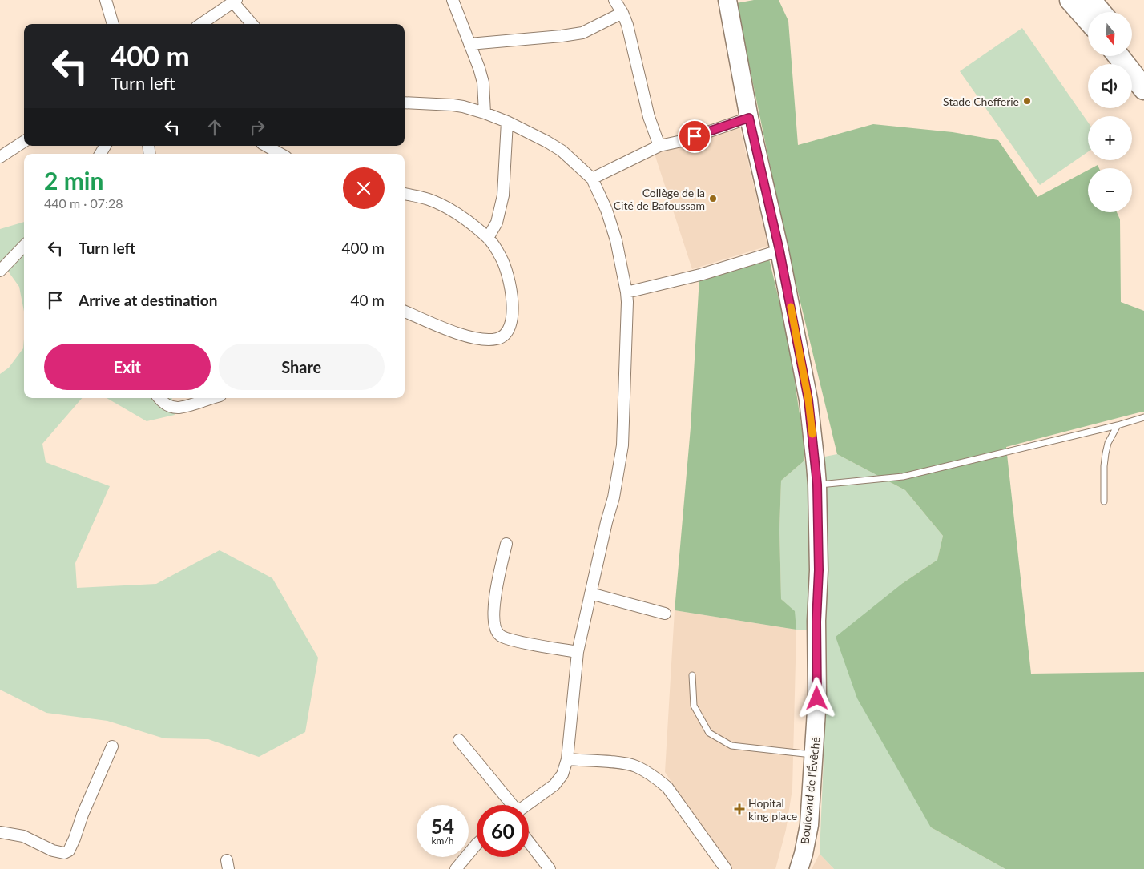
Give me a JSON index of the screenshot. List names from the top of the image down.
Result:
{
  "streets": {
    "main road": ["Boulevard de l'Évêché"]
  },
  "places": {
    "other": ["Stade Chefferie", "Collège de la Cité de Bafoussam"],
    "health": ["Hopital king place"]
  },
  "north": "bottom",
  "page": {
    "map_buttons": ["+", "−"],
    "turn": ["400 m", "Turn left"],
    "heading": ["2 min", "440 m · 07:28"],
    "list": [
      {
        "name": "Turn left",
        "value": "400 m"
      },
      {
        "name": "Arrive at destination",
        "value": "40 m"
      }
    ],
    "buttons": ["Exit", "Share"],
    "speed": "54 km/h",
    "limit": "60"
  }
}
